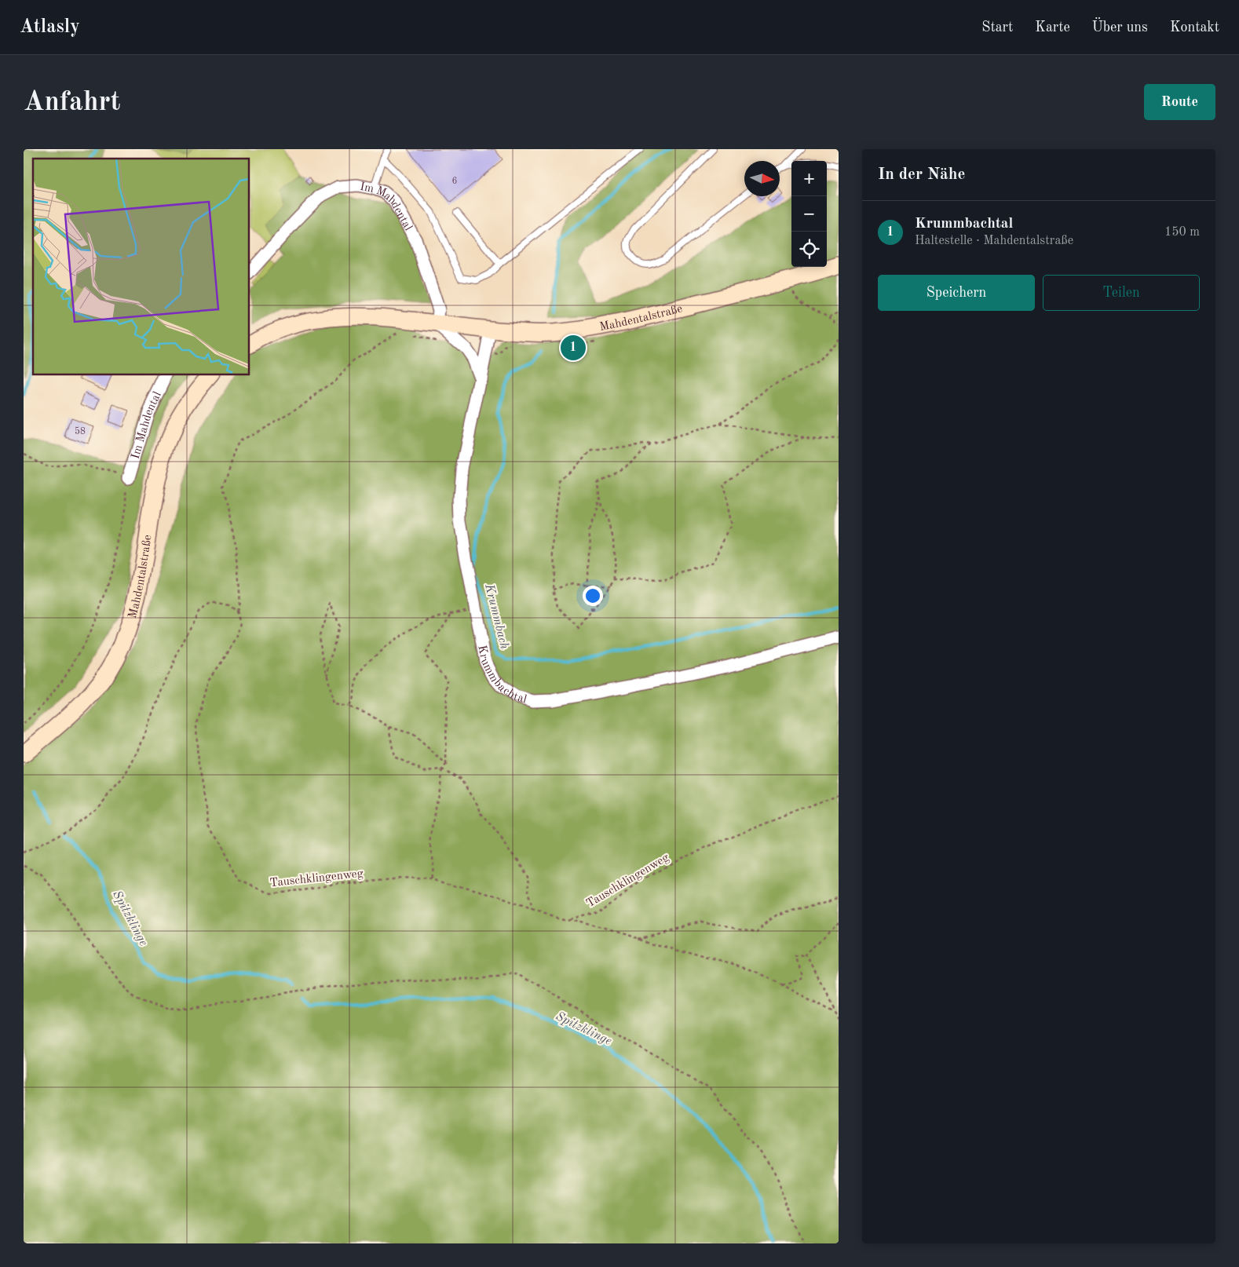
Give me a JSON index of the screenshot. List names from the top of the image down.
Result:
{
  "streets": {
    "main road": ["Mahdentalstraße"],
    "street": ["Im Mahdental", "Krummbachtal"],
    "path": ["Tauschklingenweg"]
  },
  "crossings": [
    ["Im Mahdental", "Mahdentalstraße"],
    ["Mahdentalstraße", "Krummbachtal"],
    ["Mahdentalstraße", "Tauschklingenweg"]
  ],
  "water": ["Krummbach", "Spitzklinge"],
  "house_numbers": ["6", "58"],
  "north": "right",
  "page": {
    "header": "Atlasly",
    "nav": [
      "Start",
      "Karte",
      "Über uns",
      "Kontakt"
    ],
    "buttons": [
      "Route",
      ["Speichern", "Teilen"]
    ],
    "title": "Anfahrt",
    "heading": "In der Nähe",
    "map_buttons": ["+", "−"],
    "list": [
      {
        "mark": "1",
        "name": "Krummbachtal",
        "note": "Haltestelle · Mahdentalstraße",
        "value": "150 m"
      }
    ],
    "pins": "1"
  }
}
